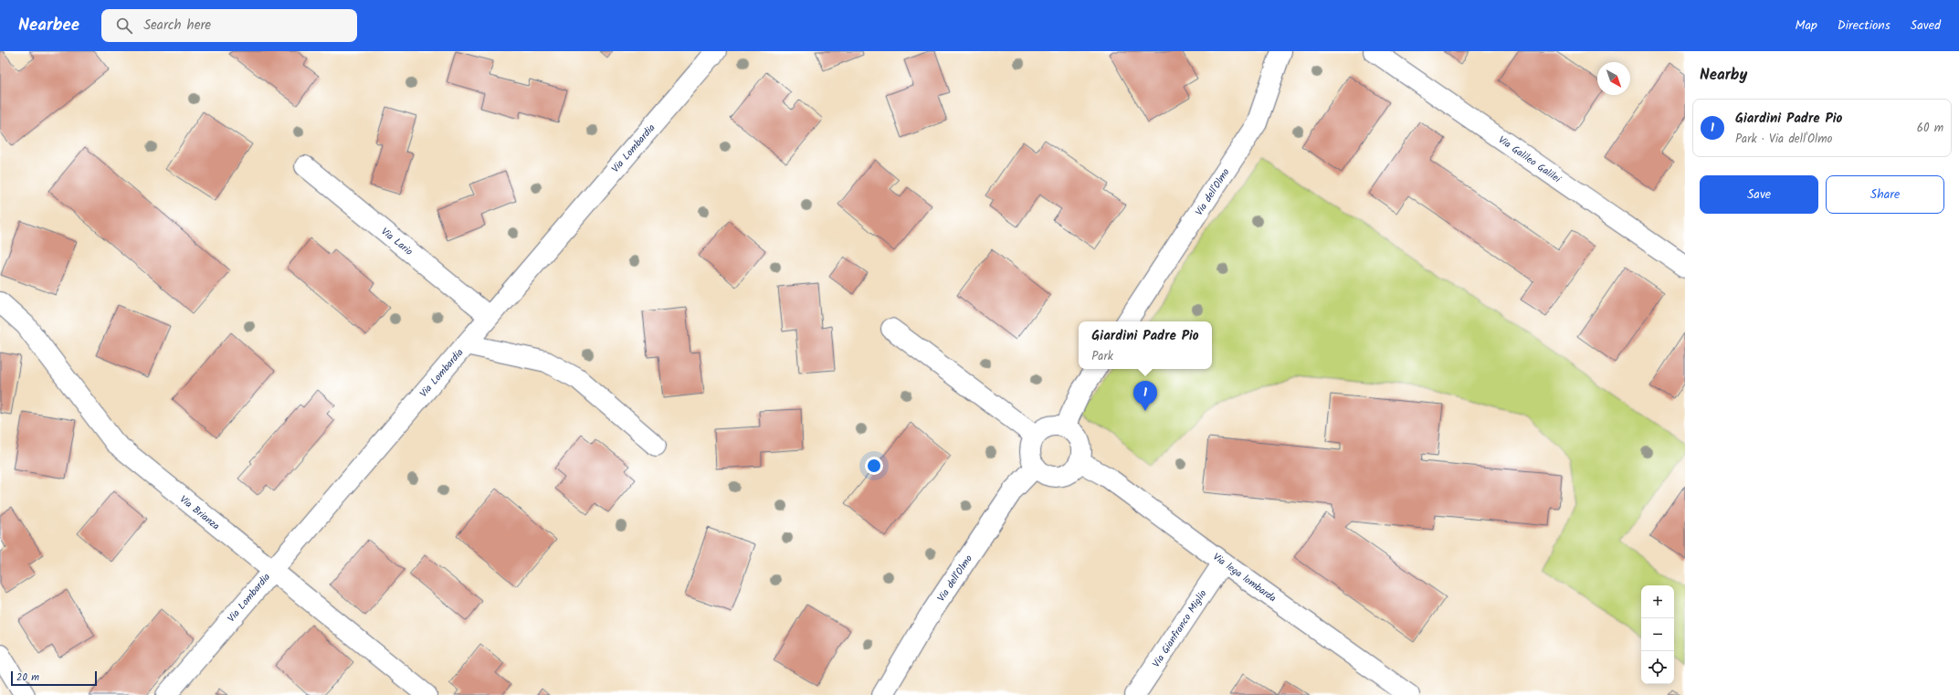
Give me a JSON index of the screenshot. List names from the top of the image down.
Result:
{
  "streets": {
    "street": [
      "Via Lombardia",
      "Via Galileo Galilei",
      "Via dell'Olmo",
      "Via Lario",
      "Via Brianza",
      "Via lega lombarda",
      "Via Gianfranco Miglio"
    ]
  },
  "crossings": [
    ["Via Lombardia", "Via Lario"],
    ["Via Lombardia", "Via Brianza"],
    ["Via dell'Olmo", "Via lega lombarda"],
    ["Via lega lombarda", "Via Gianfranco Miglio"]
  ],
  "scale_bar": "20 m",
  "north": "bottom right",
  "page": {
    "header": "Nearbee",
    "search": "Search here",
    "nav": ["Map", "Directions", "Saved"],
    "heading": "Nearby",
    "list": [
      {
        "mark": "1",
        "name": "Giardini Padre Pio",
        "note": "Park · Via dell'Olmo",
        "value": "60 m"
      }
    ],
    "buttons": ["Save", "Share"],
    "popup": ["Giardini Padre Pio", "Park"],
    "pins": "1",
    "map_buttons": ["+", "−"],
    "scale": "20 m"
  }
}
